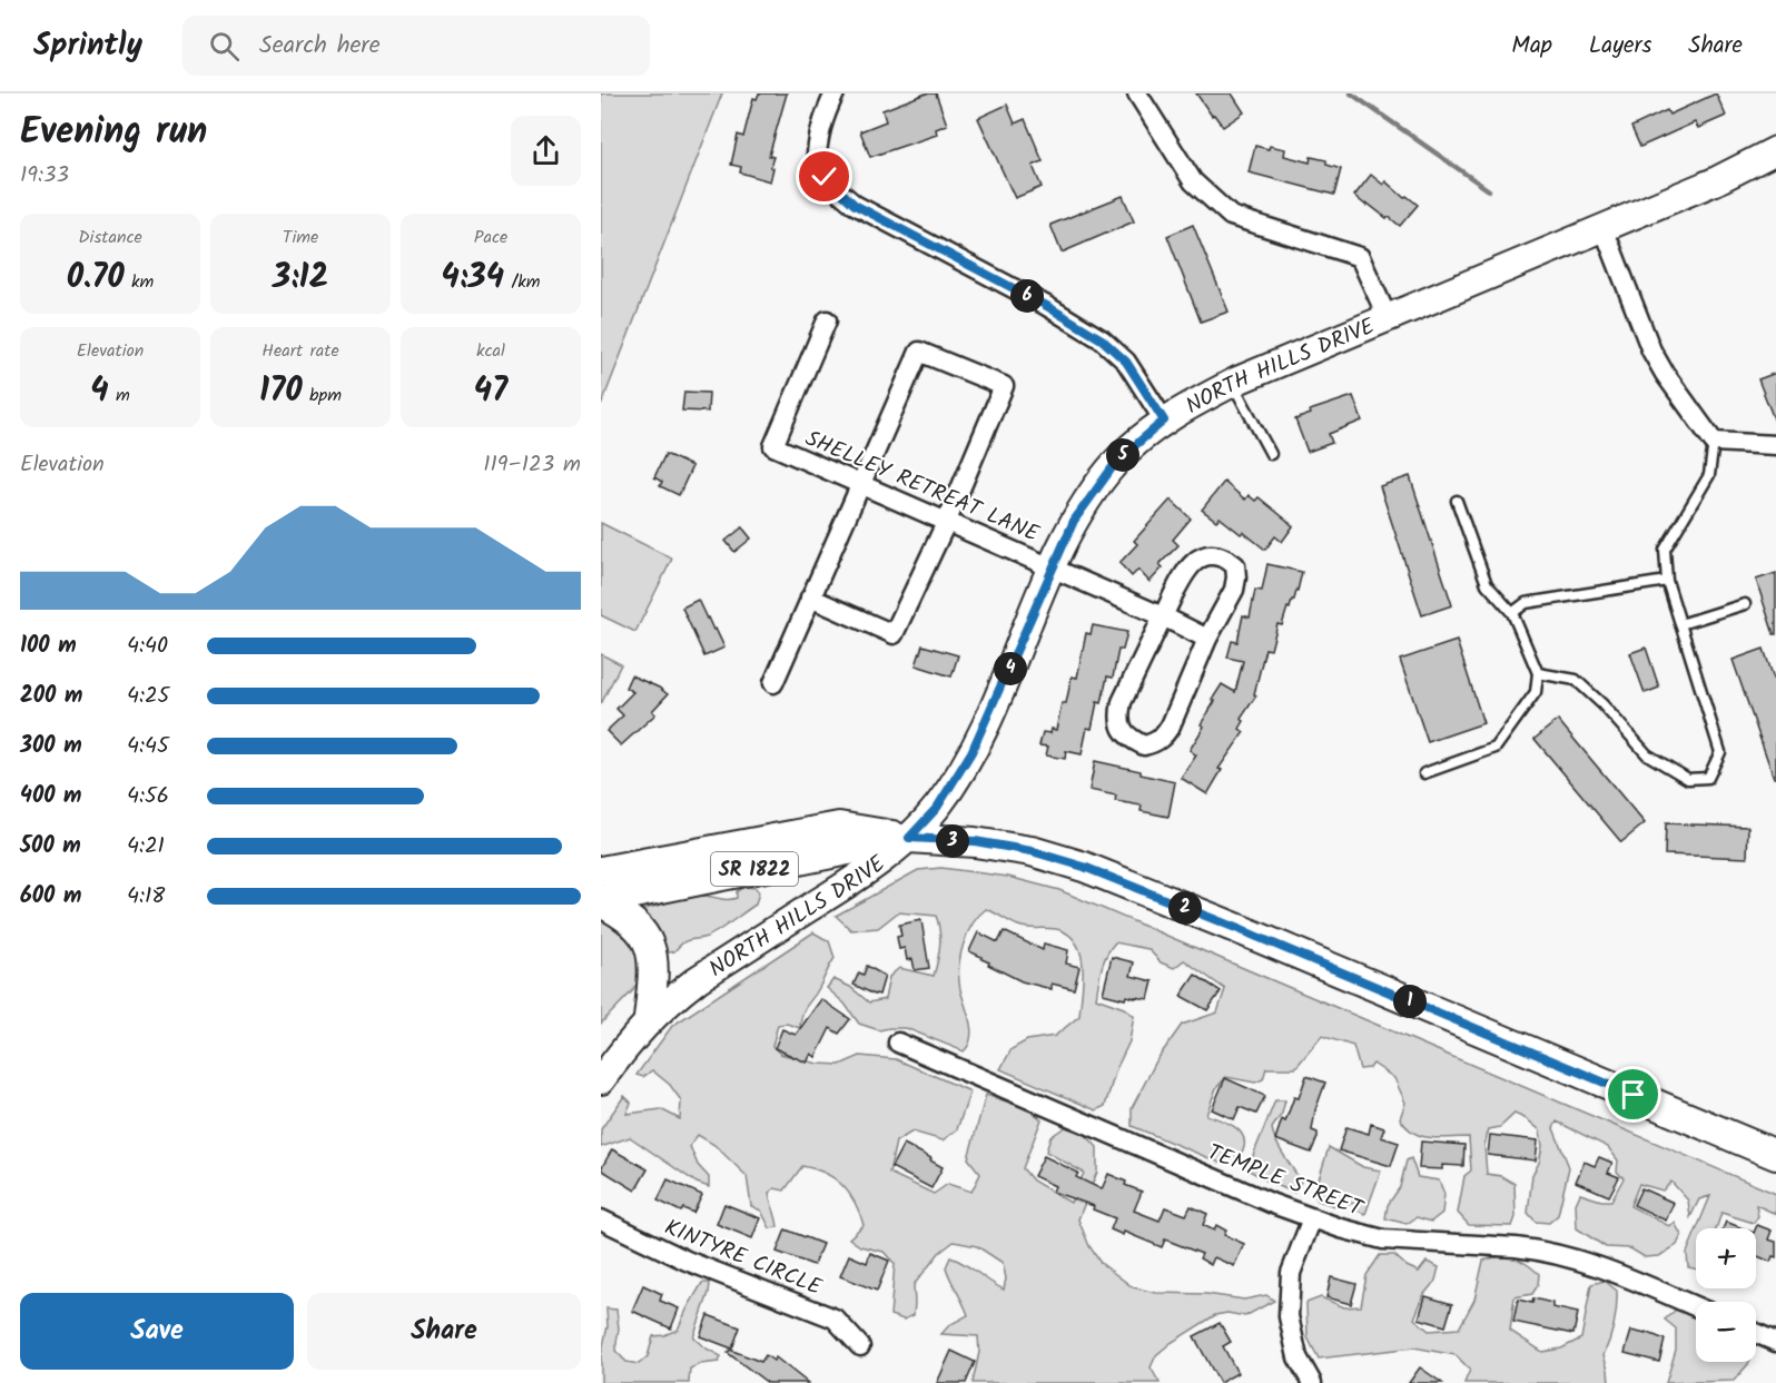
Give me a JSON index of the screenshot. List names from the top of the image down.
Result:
{
  "streets": {
    "main road": ["NORTH HILLS DRIVE", "SR 1822"],
    "street": ["SHELLEY RETREAT LANE", "TEMPLE STREET", "KINTYRE CIRCLE"]
  },
  "crossings": [
    ["NORTH HILLS DRIVE", "SHELLEY RETREAT LANE"],
    ["NORTH HILLS DRIVE", "SR 1822"]
  ],
  "page": {
    "header": "Sprintly",
    "search": "Search here",
    "nav": ["Map", "Layers", "Share"],
    "heading": ["Evening run", "19:33"],
    "stats": [
      ["Distance", "0.70 km"],
      ["Time", "3:12"],
      ["Pace", "4:34 /km"],
      ["Elevation", "4 m"],
      ["Heart rate", "170 bpm"],
      ["kcal", "47"]
    ],
    "pins": [
      "6",
      "5",
      "4",
      "3",
      "2",
      "1"
    ],
    "chart": ["Elevation", "119–123 m"],
    "list": [
      {
        "name": "100 m",
        "note": "4:40"
      },
      {
        "name": "200 m",
        "note": "4:25"
      },
      {
        "name": "300 m",
        "note": "4:45"
      },
      {
        "name": "400 m",
        "note": "4:56"
      },
      {
        "name": "500 m",
        "note": "4:21"
      },
      {
        "name": "600 m",
        "note": "4:18"
      }
    ],
    "map_buttons": ["+", "−"],
    "buttons": ["Save", "Share"]
  }
}
